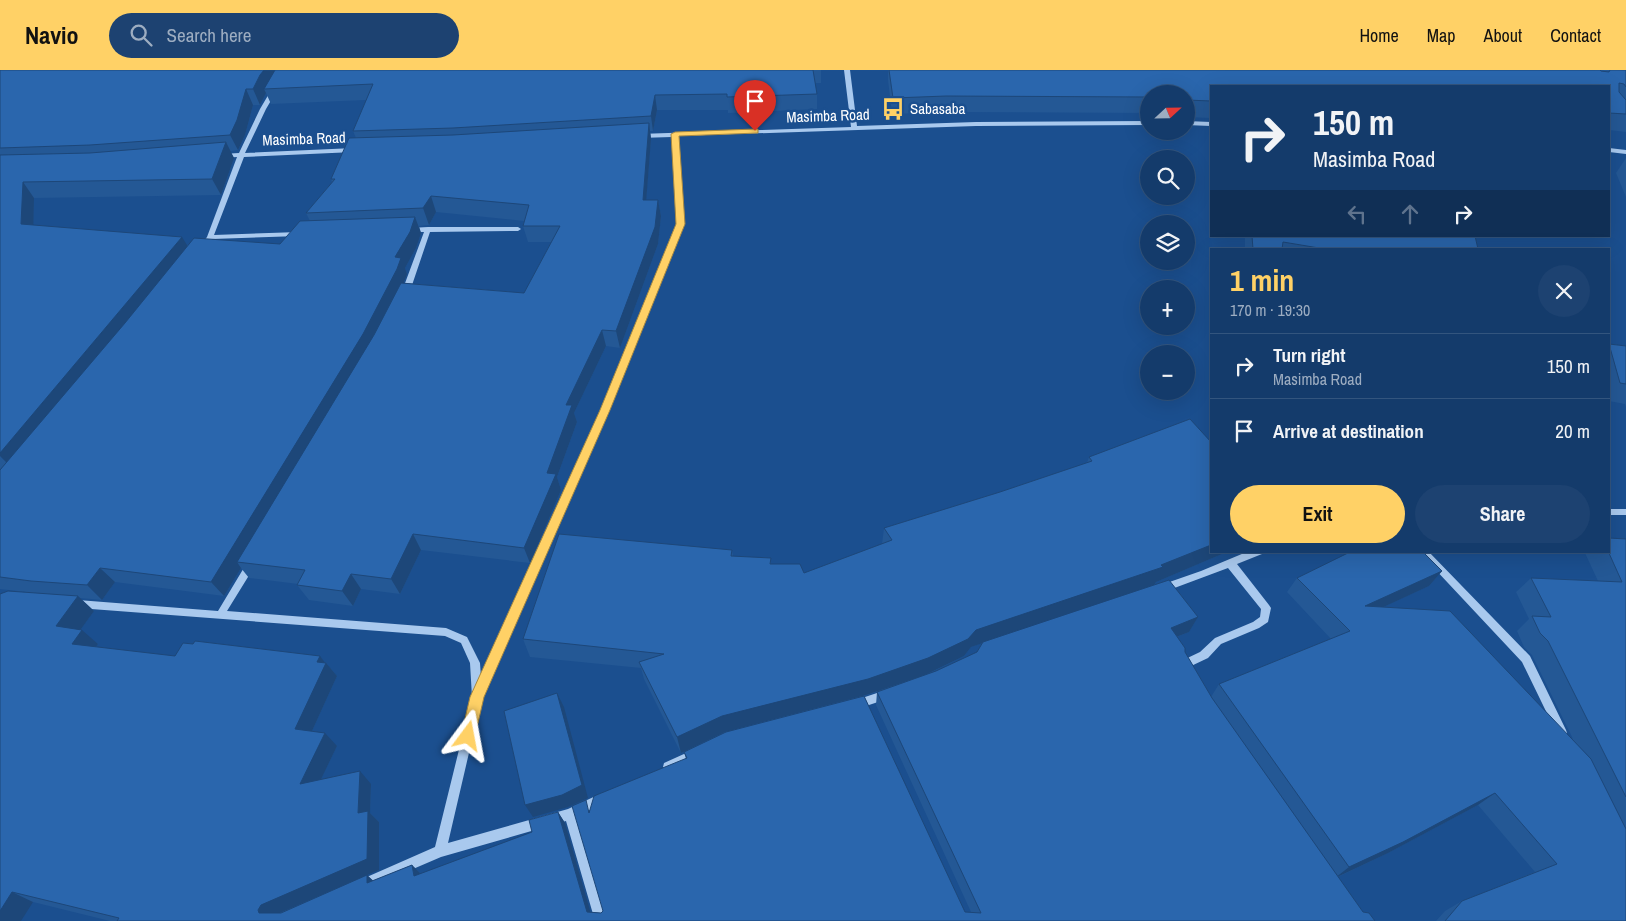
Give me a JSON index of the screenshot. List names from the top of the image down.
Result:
{
  "streets": {
    "street": ["Masimba Road"]
  },
  "places": {
    "bus stop": ["Sabasaba"]
  },
  "north": "right",
  "page": {
    "header": "Navio",
    "search": "Search here",
    "nav": [
      "Home",
      "Map",
      "About",
      "Contact"
    ],
    "map_buttons": ["+", "−"],
    "turn": ["150 m", "Masimba Road"],
    "heading": ["1 min", "170 m · 19:30"],
    "list": [
      {
        "name": "Turn right",
        "note": "Masimba Road",
        "value": "150 m"
      },
      {
        "name": "Arrive at destination",
        "value": "20 m"
      }
    ],
    "buttons": ["Exit", "Share"]
  }
}
